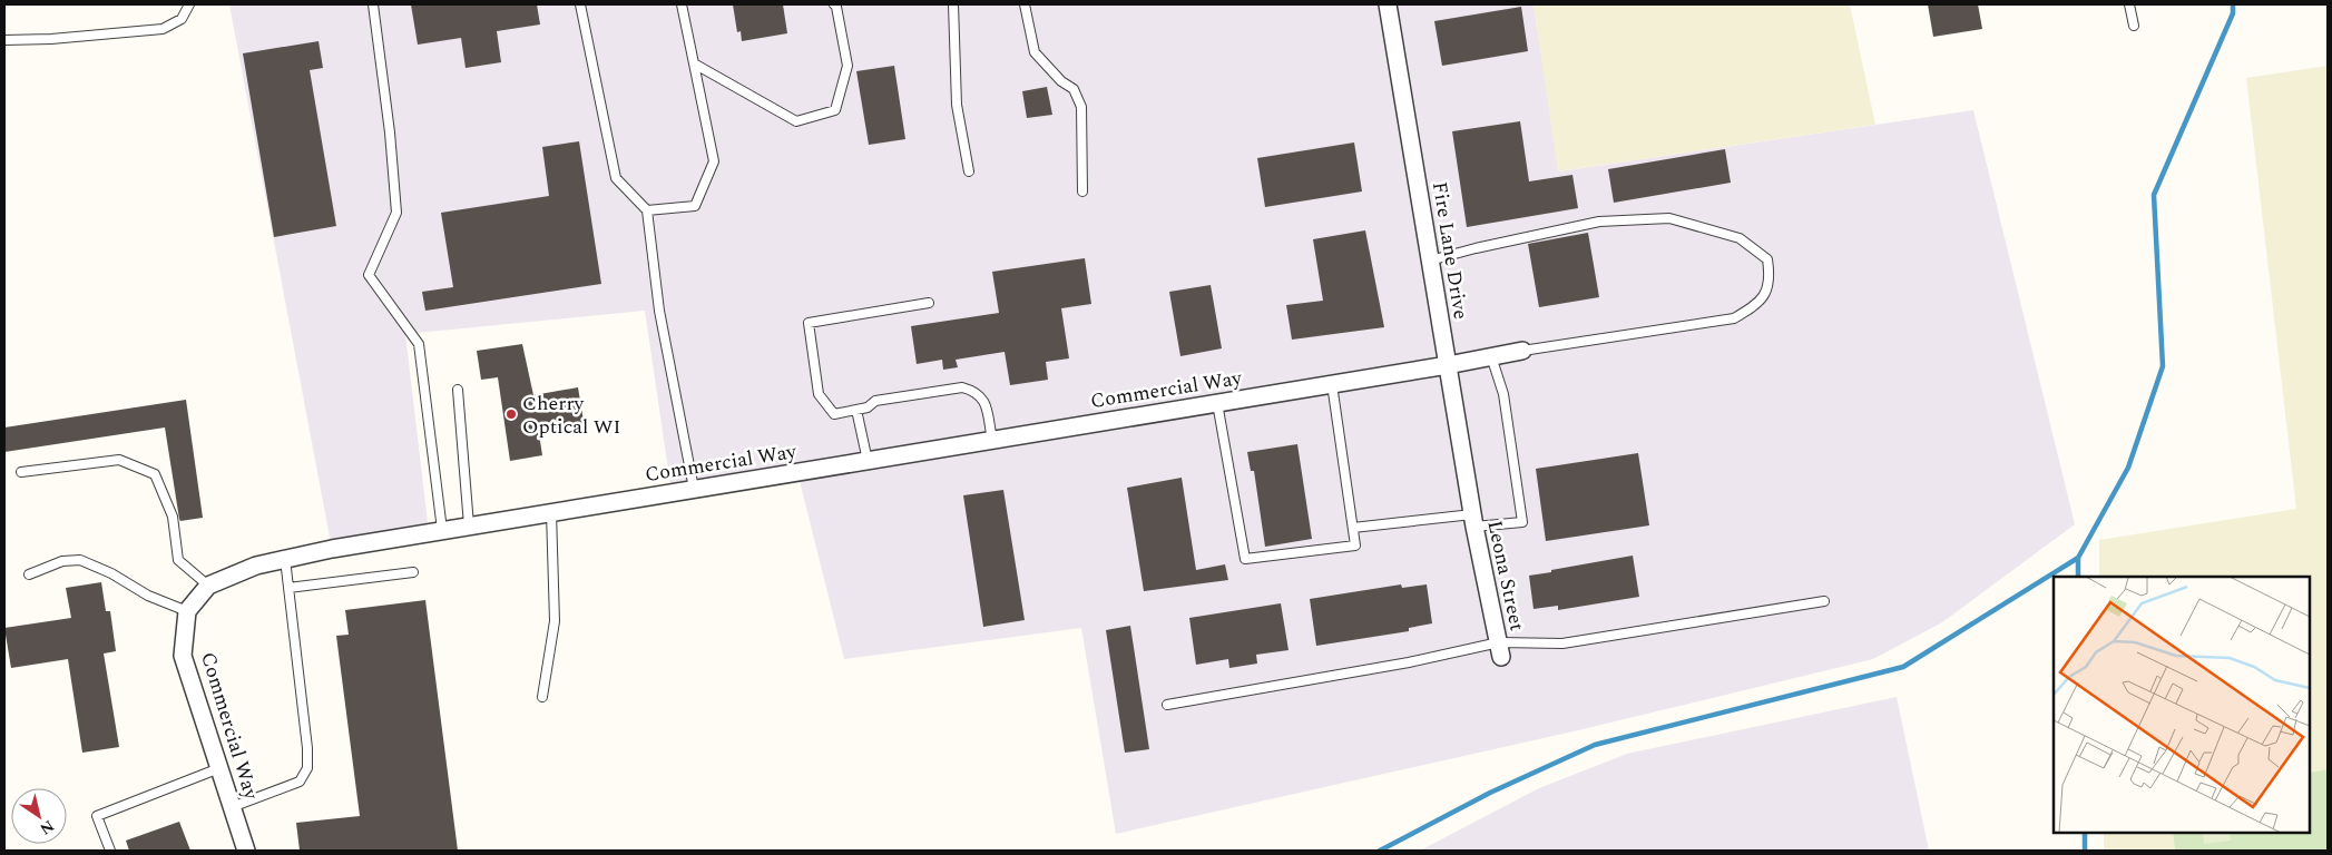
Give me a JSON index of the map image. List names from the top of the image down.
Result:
{
  "streets": {
    "street": ["Fire Lane Drive", "Commercial Way", "Leona Street"]
  },
  "crossings": [
    ["Fire Lane Drive", "Commercial Way"],
    ["Fire Lane Drive", "Leona Street"]
  ],
  "places": ["Cherry Optical WI"],
  "north": "bottom right"
}
